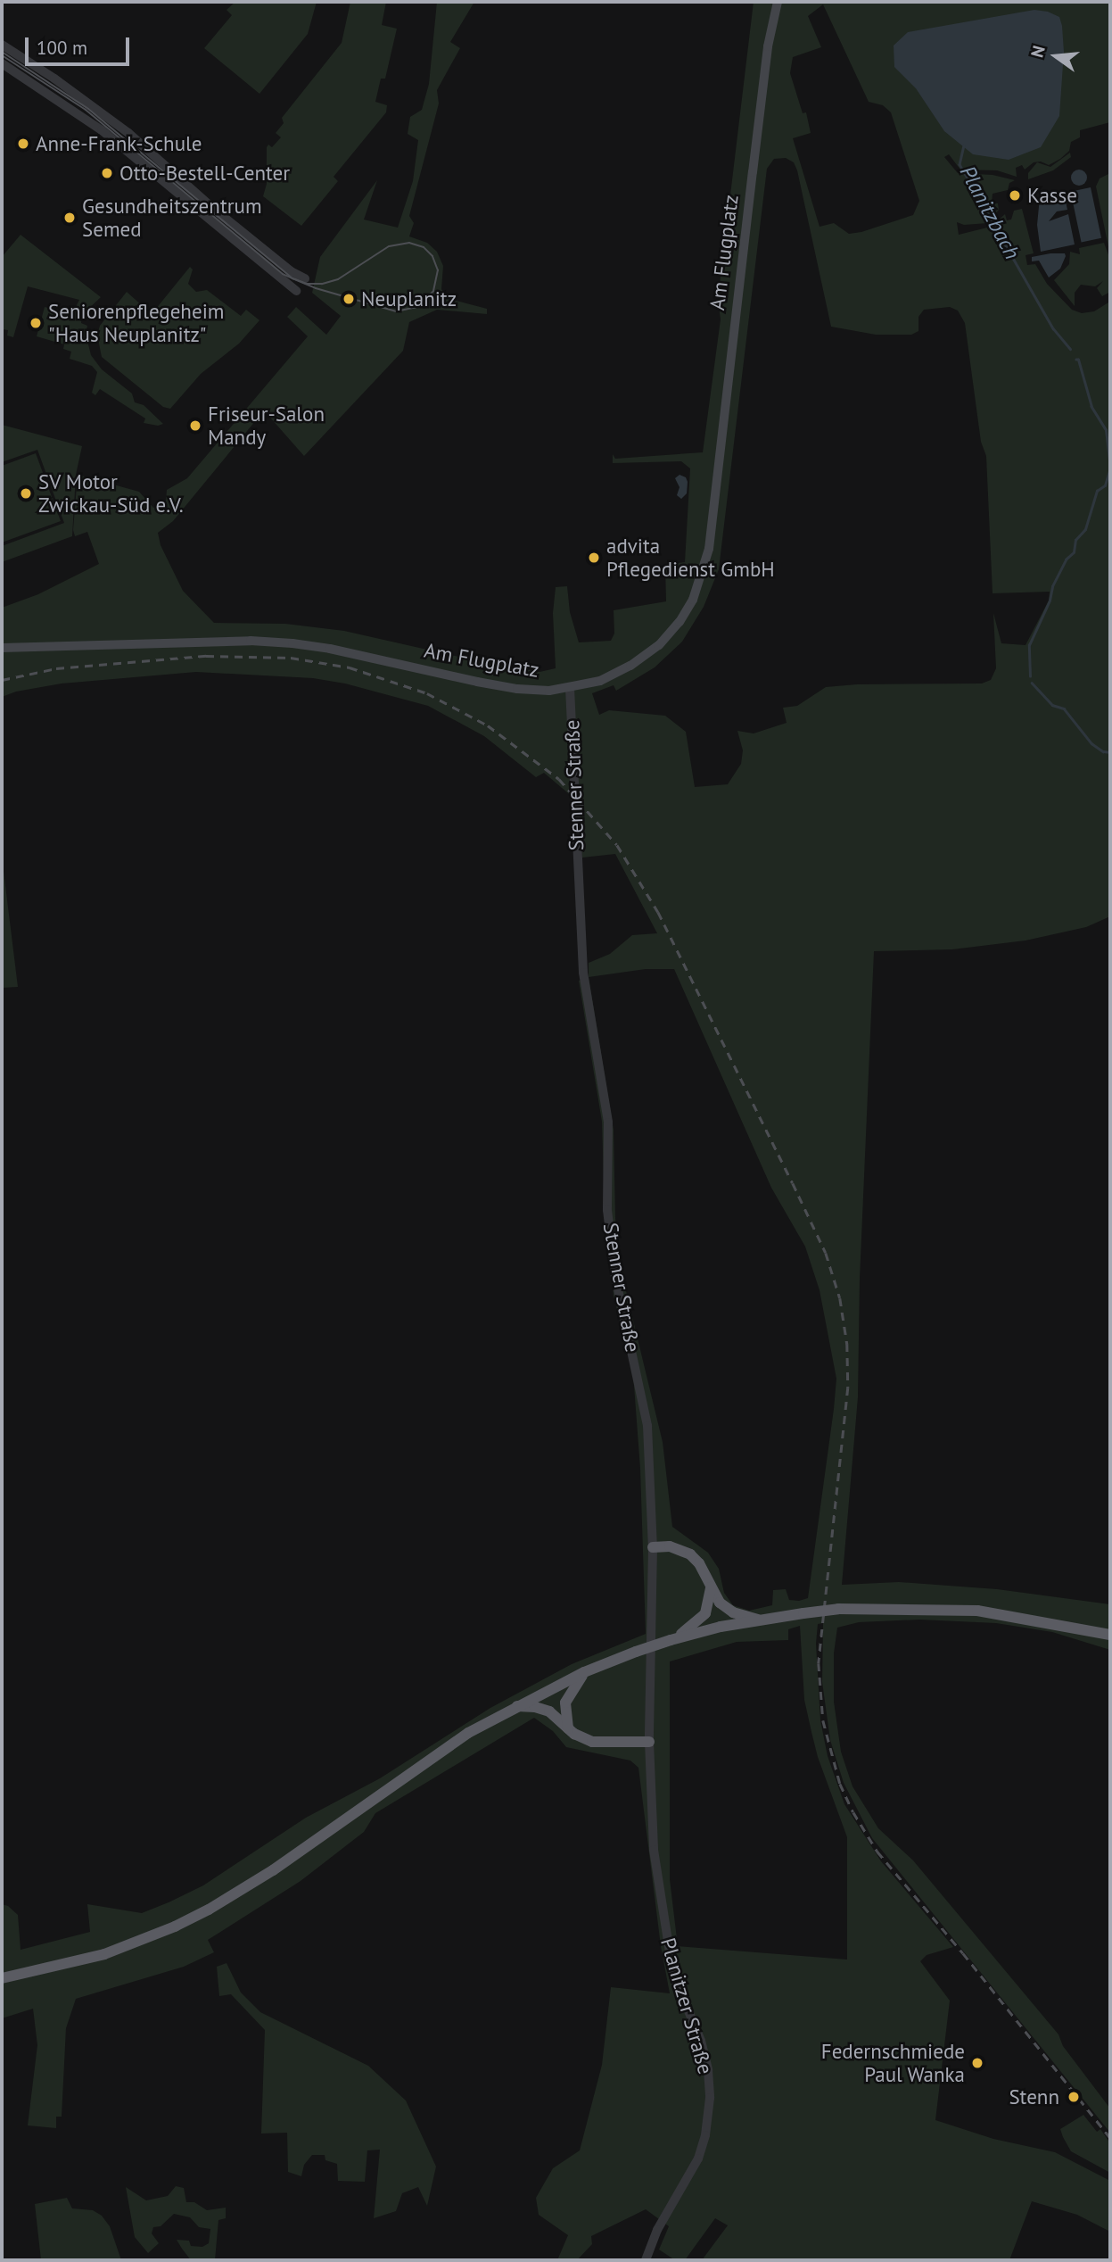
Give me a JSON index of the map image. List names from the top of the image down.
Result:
{
  "streets": {
    "main road": ["Am Flugplatz"],
    "street": ["Stenner Straße", "Planitzer Straße"]
  },
  "crossings": [
    ["Am Flugplatz", "Stenner Straße"],
    ["Stenner Straße", "Planitzer Straße"]
  ],
  "water": ["Planitzbach"],
  "places": [
    "Anne-Frank-Schule",
    "Otto-Bestell-Center",
    "Kasse",
    "Gesundheitszentrum Semed",
    "Neuplanitz",
    "Seniorenpflegeheim \"Haus Neuplanitz\"",
    "Friseur-Salon Mandy",
    "SV Motor Zwickau-Süd e.V.",
    "advita Pflegedienst GmbH",
    "Federnschmiede Paul Wanka",
    "Stenn"
  ],
  "scale_bar": "100 m",
  "north": "left"
}
